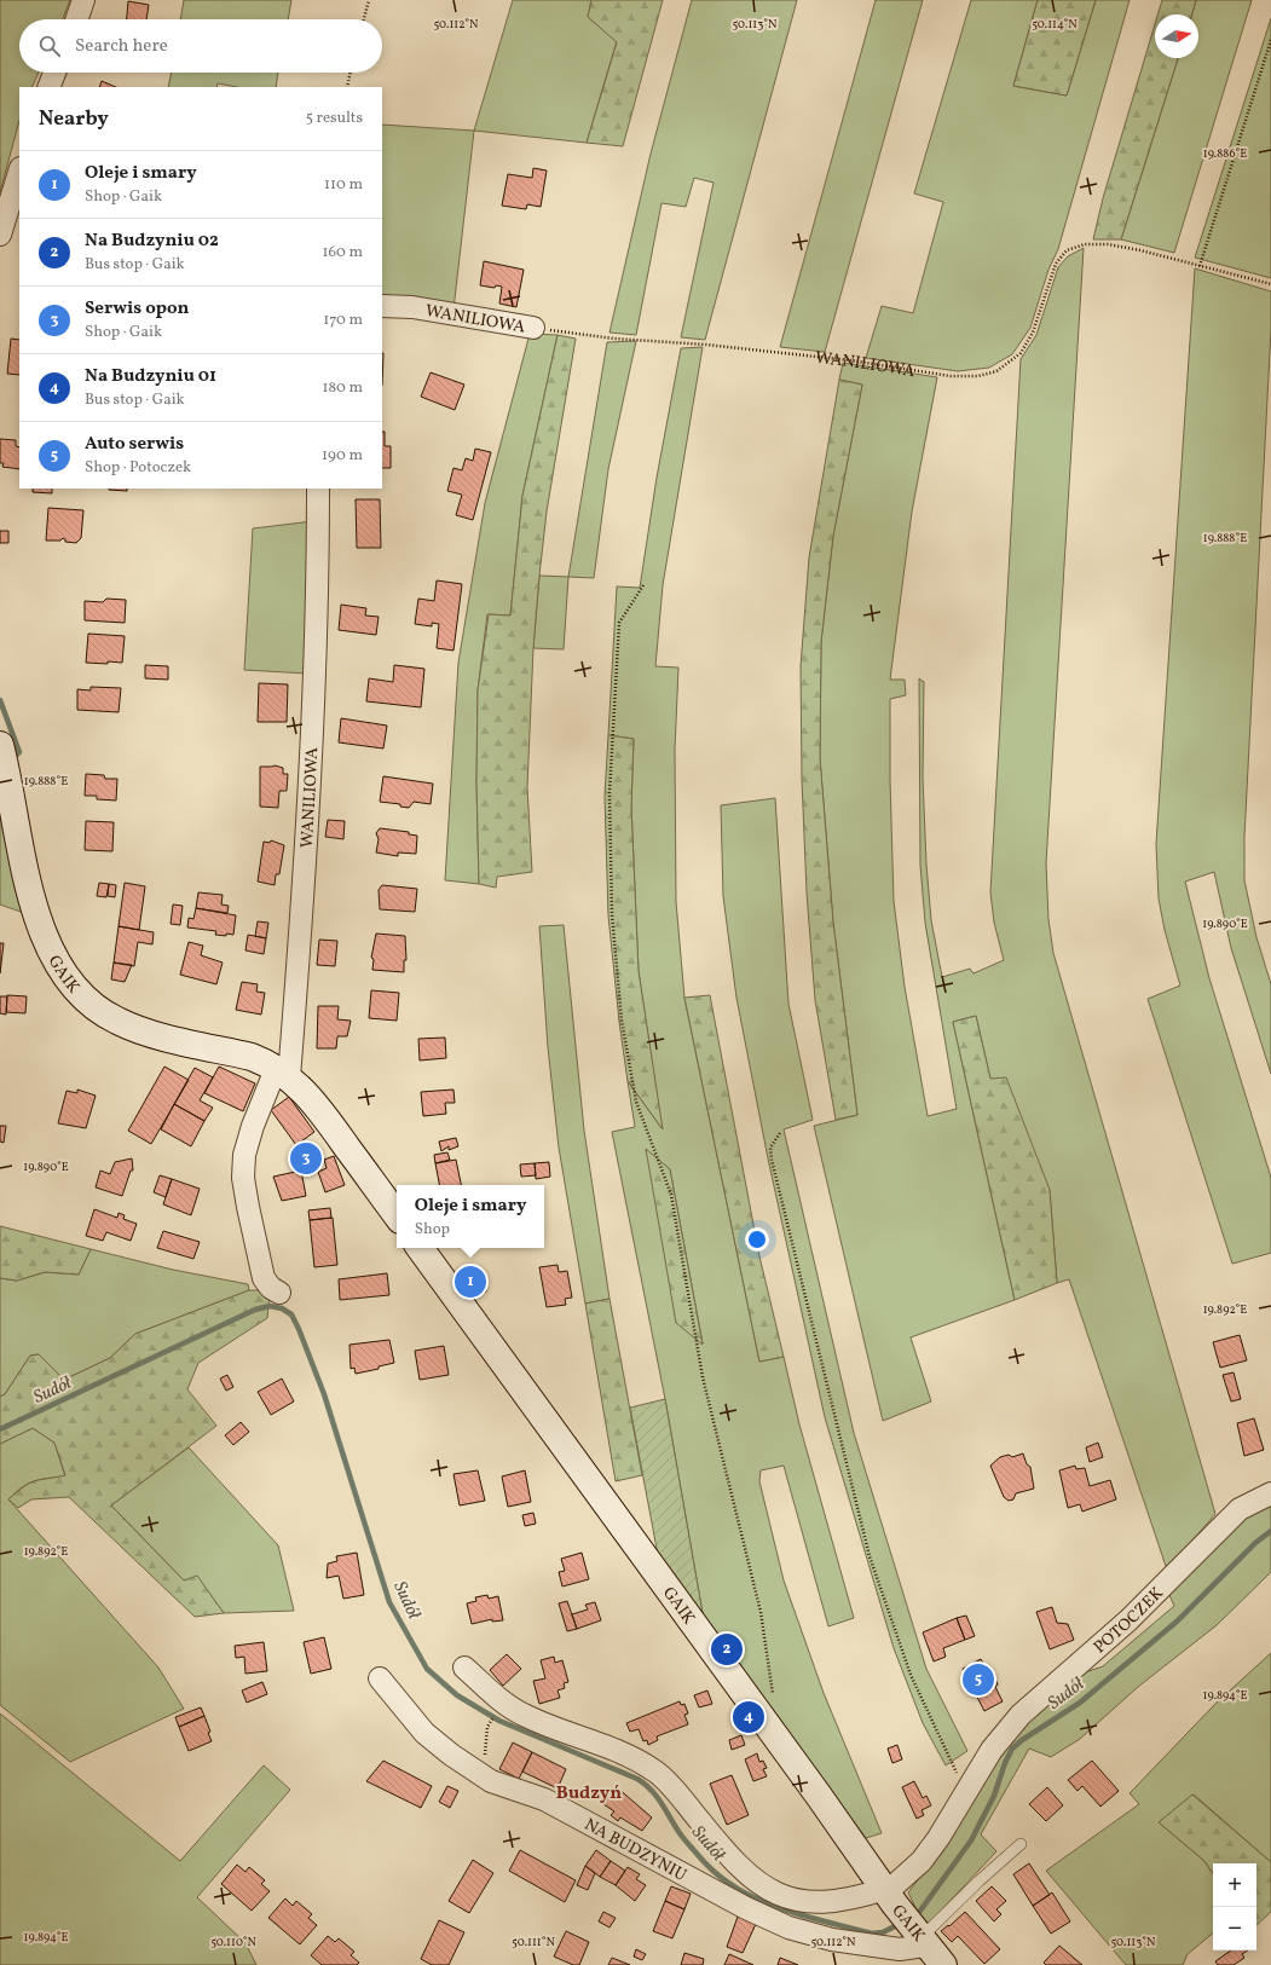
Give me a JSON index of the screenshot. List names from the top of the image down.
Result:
{
  "streets": {
    "street": [
      "WANILIOWA",
      "GAIK",
      "POTOCZEK",
      "NA BUDZYNIU"
    ]
  },
  "crossings": [
    ["WANILIOWA", "GAIK"],
    ["GAIK", "POTOCZEK"],
    ["GAIK", "NA BUDZYNIU"]
  ],
  "districts": ["Budzyń"],
  "water": ["Sudół"],
  "north": "right",
  "page": {
    "search": "Search here",
    "heading": ["Nearby", "5 results"],
    "list": [
      {
        "mark": "1",
        "name": "Oleje i smary",
        "note": "Shop · Gaik",
        "value": "110 m"
      },
      {
        "mark": "2",
        "name": "Na Budzyniu 02",
        "note": "Bus stop · Gaik",
        "value": "160 m"
      },
      {
        "mark": "3",
        "name": "Serwis opon",
        "note": "Shop · Gaik",
        "value": "170 m"
      },
      {
        "mark": "4",
        "name": "Na Budzyniu 01",
        "note": "Bus stop · Gaik",
        "value": "180 m"
      },
      {
        "mark": "5",
        "name": "Auto serwis",
        "note": "Shop · Potoczek",
        "value": "190 m"
      }
    ],
    "pins": [
      "3",
      "1",
      "2",
      "5",
      "4"
    ],
    "popup": ["Oleje i smary", "Shop"],
    "map_buttons": ["+", "−"]
  },
  "coordinates": [
    "50.112°N",
    "50.113°N",
    "50.114°N",
    "19.886°E",
    "19.888°E",
    "19.890°E",
    "19.892°E",
    "19.894°E",
    "50.110°N",
    "50.111°N"
  ]
}
